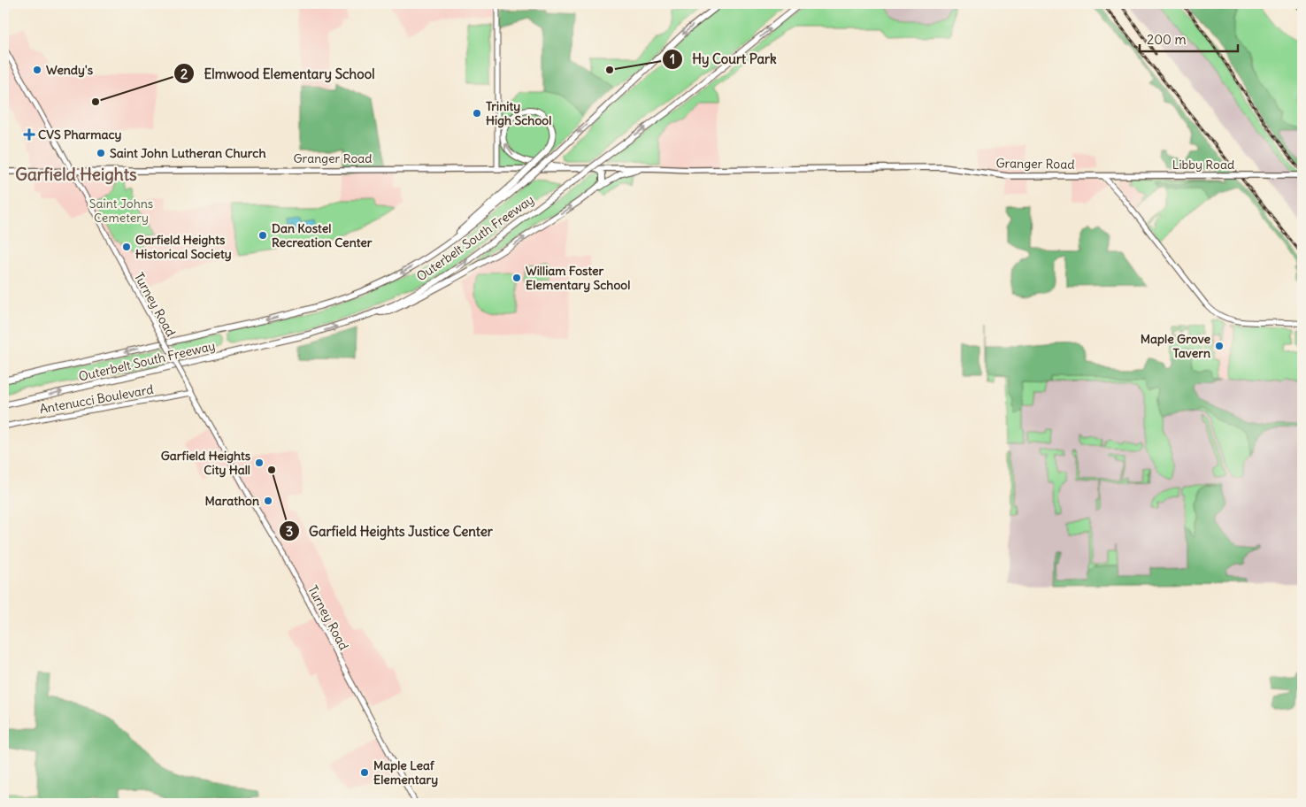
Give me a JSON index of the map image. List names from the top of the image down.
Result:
{
  "streets": {
    "highway": ["Outerbelt South Freeway"],
    "main road": [
      "Granger Road",
      "Libby Road",
      "Turney Road",
      "Antenucci Boulevard"
    ]
  },
  "crossings": [
    ["Granger Road", "Libby Road"],
    ["Granger Road", "Turney Road"],
    ["Turney Road", "Antenucci Boulevard"]
  ],
  "districts": ["Garfield Heights"],
  "parks": ["Saint Johns Cemetery"],
  "places": {
    "other": [
      "Wendy's",
      "Hy Court Park",
      "Elmwood Elementary School",
      "Trinity High School",
      "Saint John Lutheran Church",
      "Dan Kostel Recreation Center",
      "Garfield Heights Historical Society",
      "William Foster Elementary School",
      "Maple Grove Tavern",
      "Garfield Heights City Hall",
      "Garfield Heights Justice Center",
      "Marathon",
      "Maple Leaf Elementary"
    ],
    "health": ["CVS Pharmacy"]
  },
  "scale_bar": "200 m"
}
